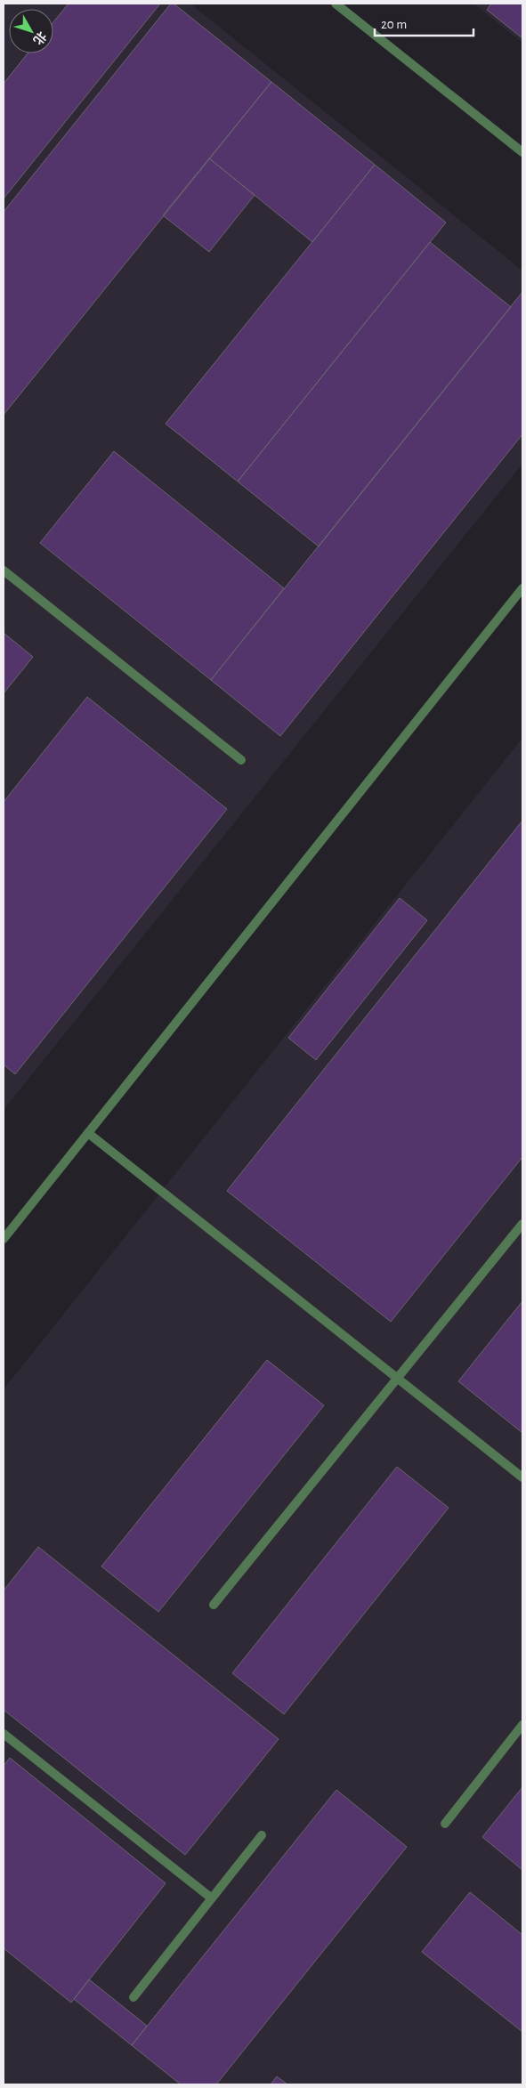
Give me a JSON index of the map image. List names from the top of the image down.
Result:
{
  "scale_bar": "20 m",
  "north": "bottom right"
}
